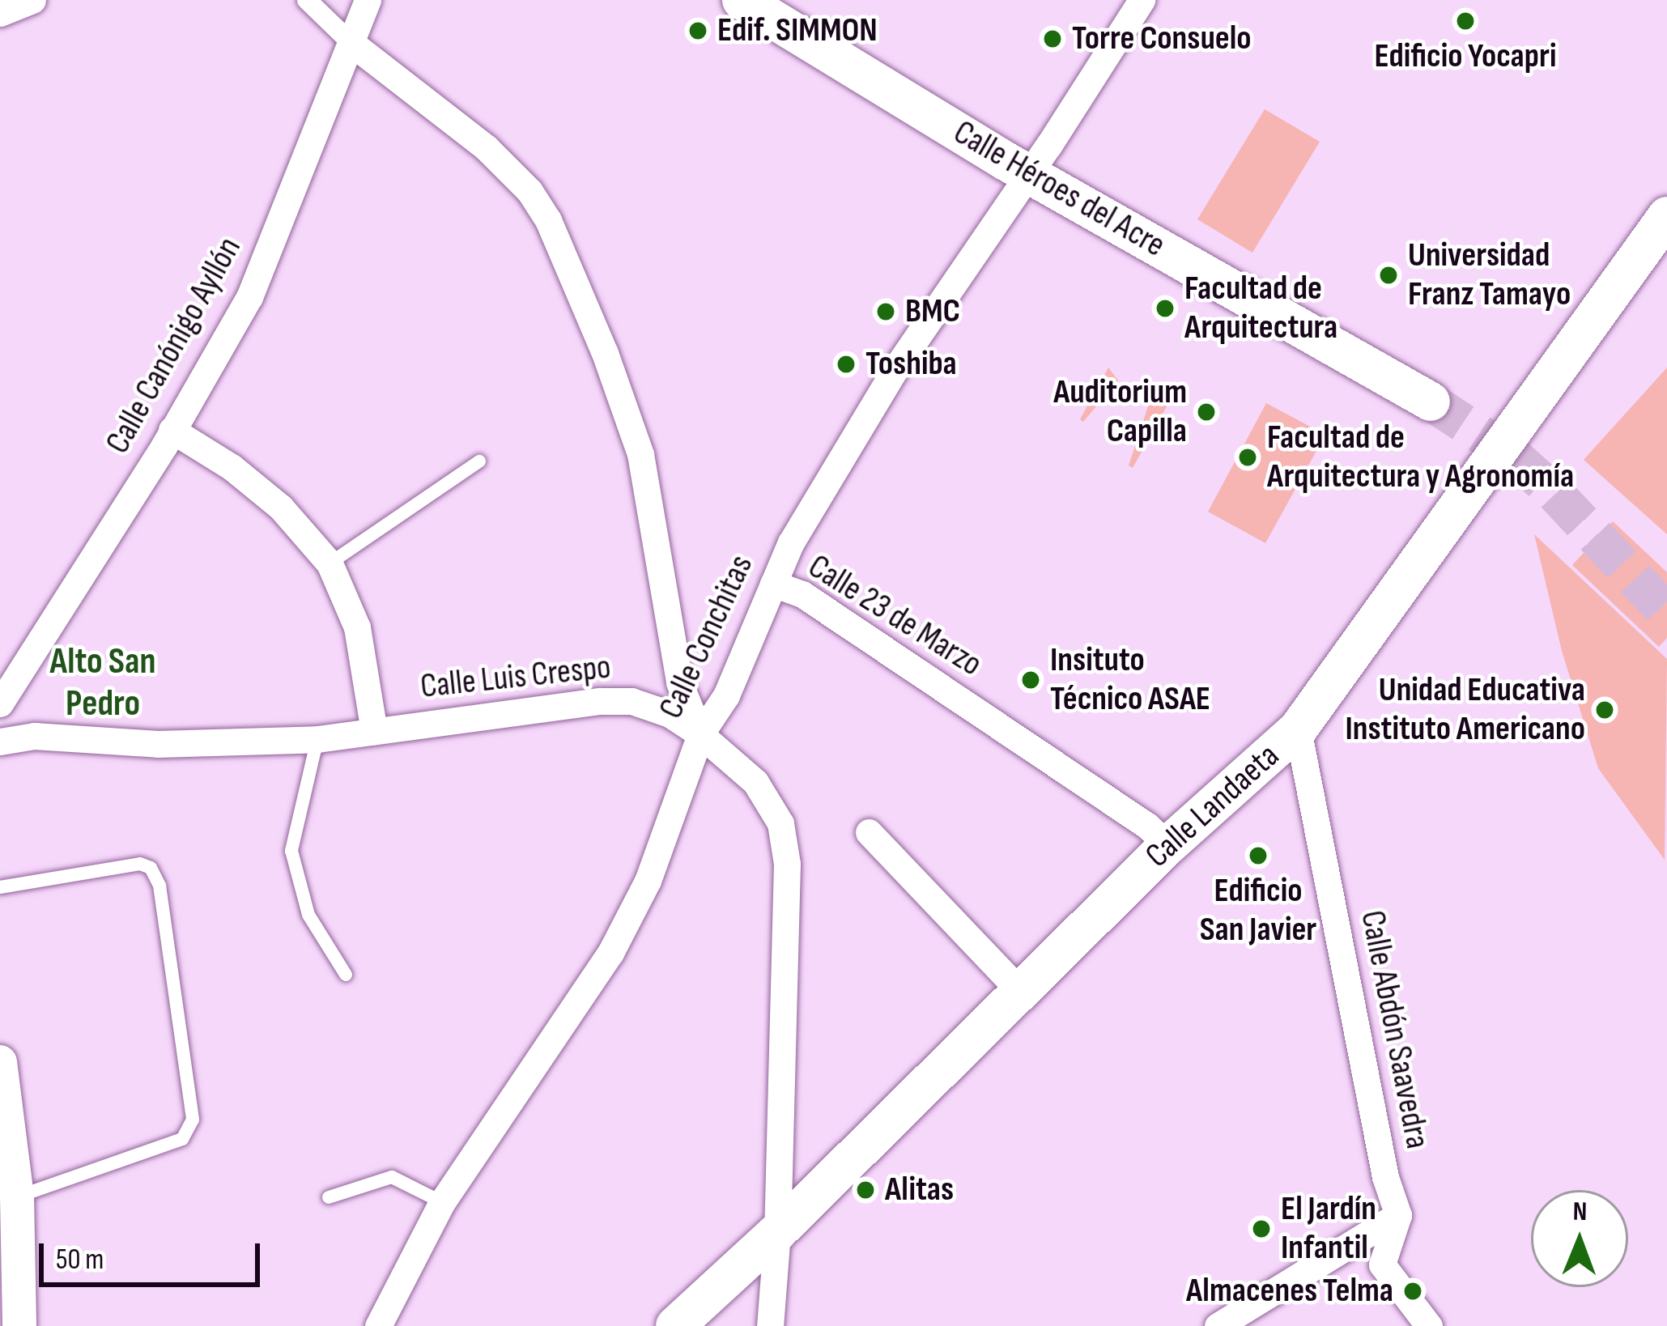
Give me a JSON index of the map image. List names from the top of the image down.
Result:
{
  "streets": {
    "main road": ["Calle Héroes del Acre", "Calle Landaeta"],
    "street": [
      "Calle Canónigo Ayllón",
      "Calle 23 de Marzo",
      "Calle Conchitas",
      "Calle Luis Crespo",
      "Calle Abdón Saavedra"
    ]
  },
  "crossings": [
    ["Calle Héroes del Acre", "Calle Conchitas"],
    ["Calle 23 de Marzo", "Calle Conchitas"],
    ["Calle 23 de Marzo", "Calle Landaeta"],
    ["Calle Conchitas", "Calle Luis Crespo"],
    ["Calle Luis Crespo", "Calle Landaeta"],
    ["Calle Landaeta", "Calle Abdón Saavedra"]
  ],
  "districts": ["Alto San Pedro"],
  "places": [
    "Edificio Yocapri",
    "Edif. SIMMON",
    "Torre Consuelo",
    "Universidad Franz Tamayo",
    "Facultad de Arquitectura",
    "BMC",
    "Toshiba",
    "Auditorium Capilla",
    "Facultad de Arquitectura y Agronomía",
    "Insituto Técnico ASAE",
    "Unidad Educativa Instituto Americano",
    "Edificio San Javier",
    "Alitas",
    "El Jardín Infantil",
    "Almacenes Telma"
  ],
  "scale_bar": "50 m",
  "north": "top"
}
